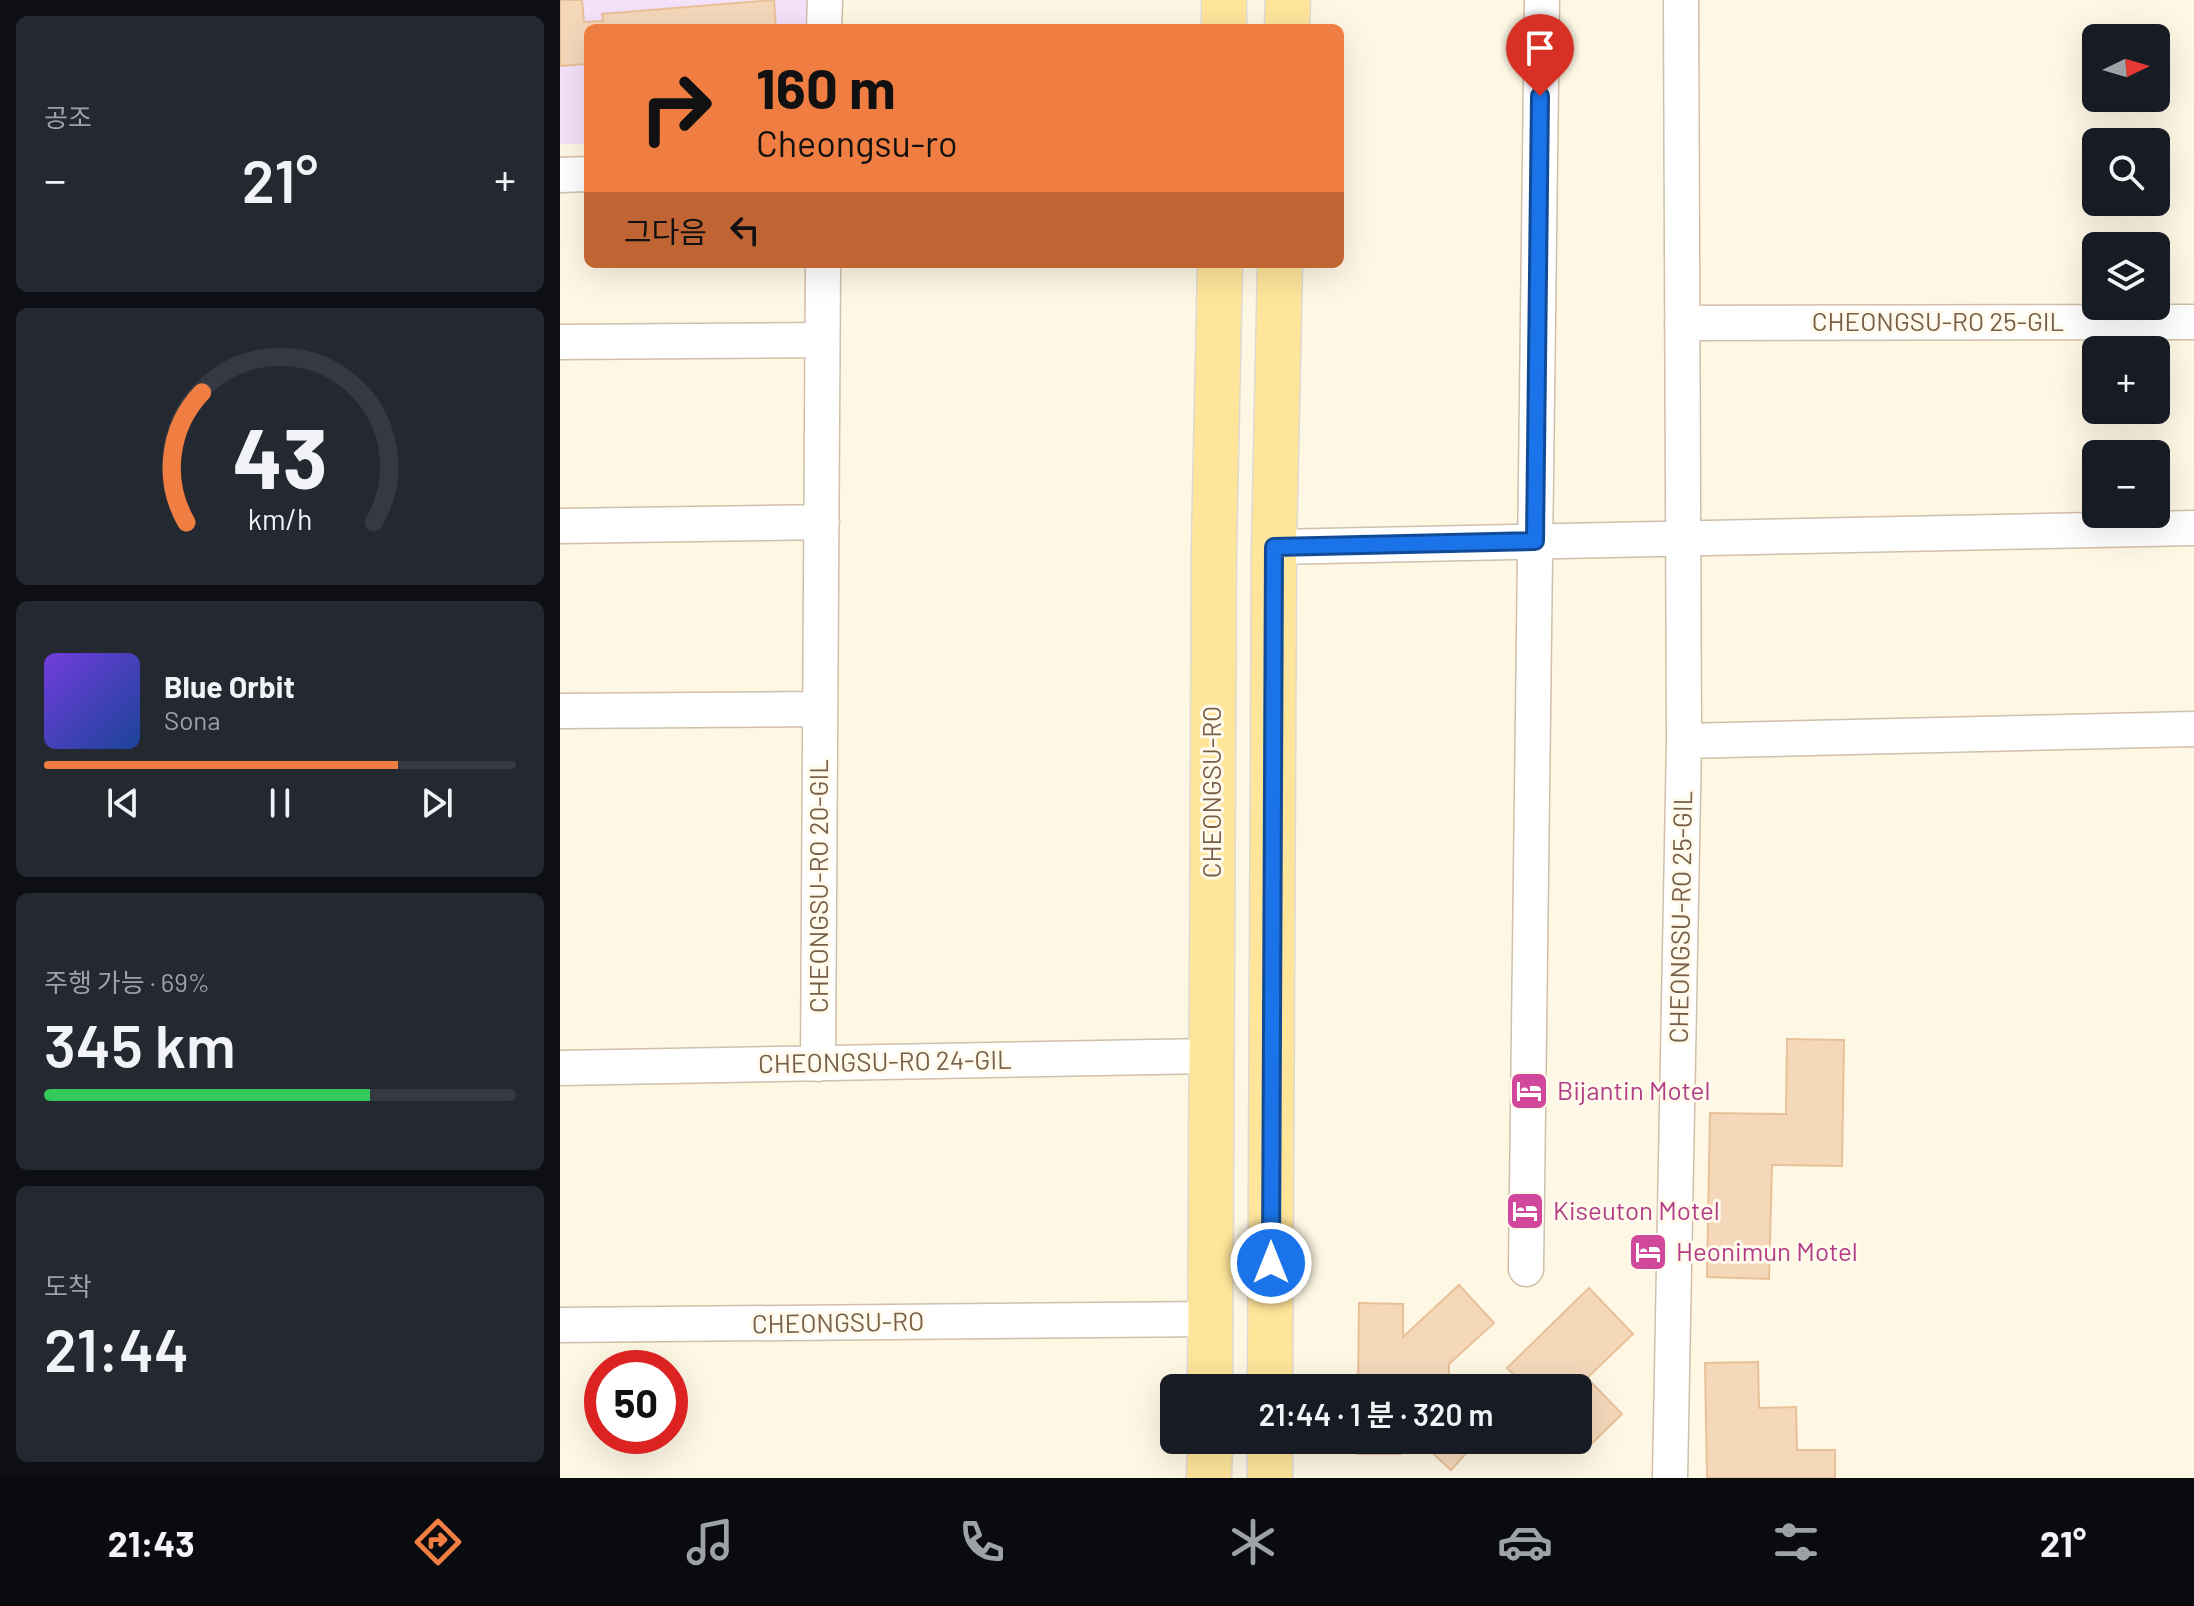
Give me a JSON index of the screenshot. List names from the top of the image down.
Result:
{
  "streets": {
    "main road": ["CHEONGSU-RO"],
    "street": ["CHEONGSU-RO 25-GIL", "CHEONGSU-RO 20-GIL", "CHEONGSU-RO 24-GIL"]
  },
  "crossings": [
    ["CHEONGSU-RO", "CHEONGSU-RO 24-GIL"],
    ["CHEONGSU-RO 20-GIL", "CHEONGSU-RO 24-GIL"]
  ],
  "places": {
    "hotel": ["Bijantin Motel", "Kiseuton Motel", "Heonimun Motel"]
  },
  "north": "right",
  "page": {
    "tile": [
      "공조",
      ["주행 가능 · 69%", "345 km"],
      ["도착", "21:44"]
    ],
    "map_buttons": ["+", "−"],
    "turn": ["160 m", "Cheongsu-ro"],
    "heat": ["−", "21°", "+"],
    "then": "그다음",
    "song": ["Blue Orbit", "Sona"],
    "limit": "50",
    "trip": "21:44 · 1 분 · 320 m",
    "tabs": ["21:43", "21°"],
    "gauge": ["43", "km/h"]
  }
}
